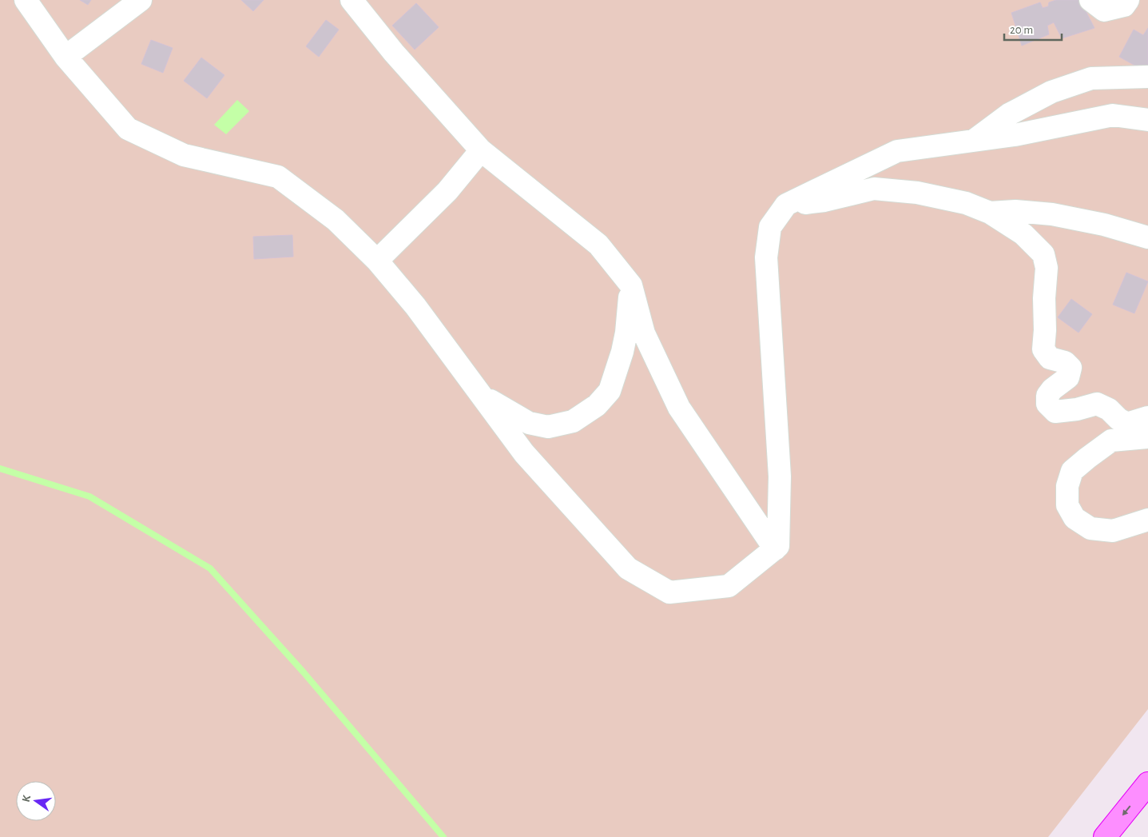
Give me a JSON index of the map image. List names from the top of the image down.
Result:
{
  "scale_bar": "20 m",
  "north": "left"
}
